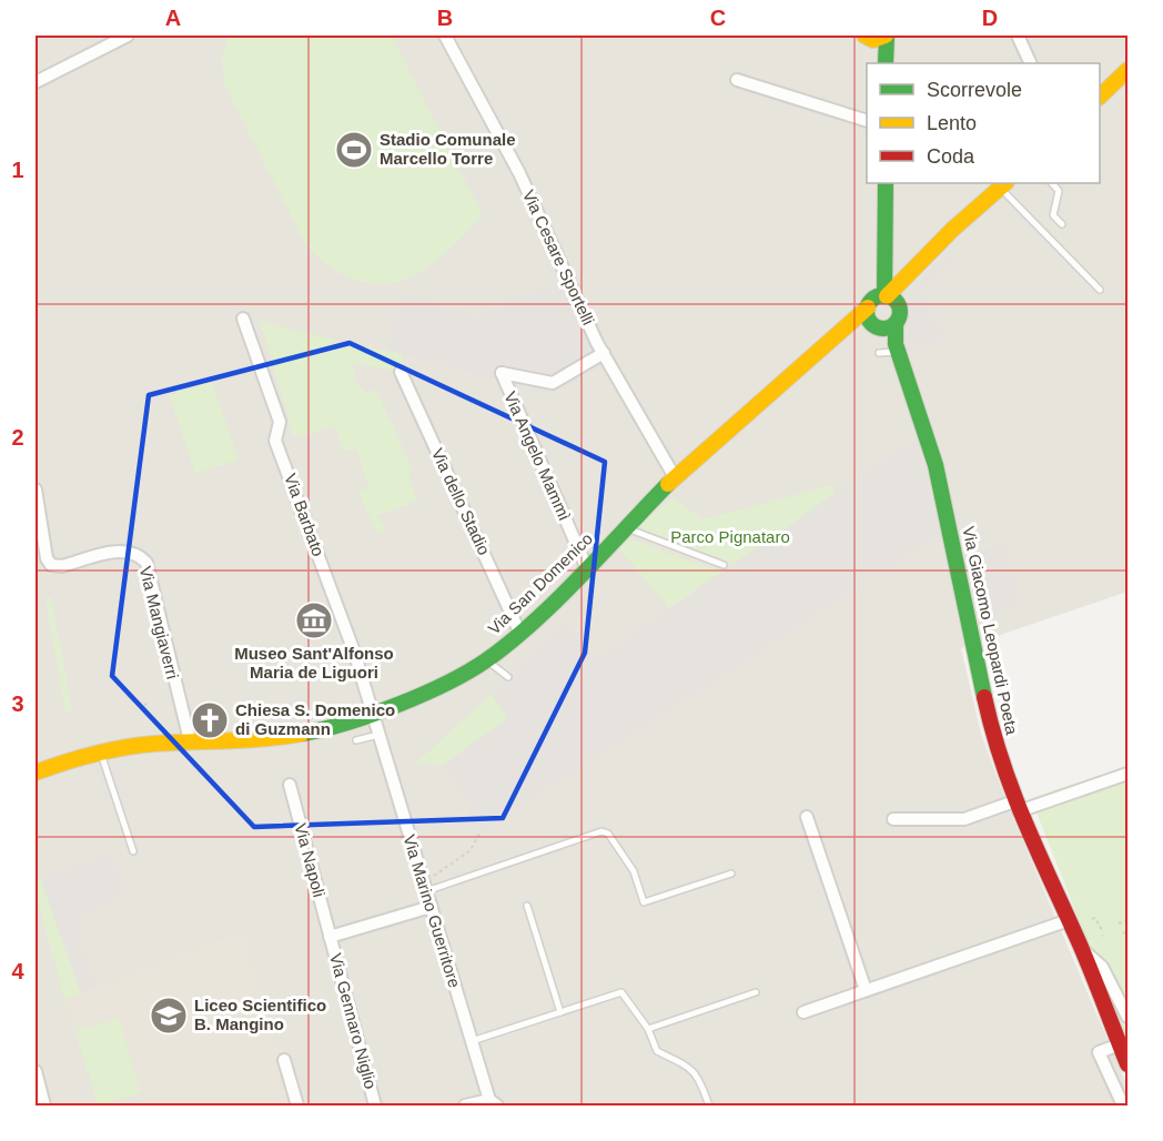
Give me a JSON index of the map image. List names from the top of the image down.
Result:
{
  "streets": {
    "street": [
      "Via Cesare Sportelli",
      "Via Angelo Mammì",
      "Via dello Stadio",
      "Via Barbato",
      "Via San Domenico",
      "Via Mangiaverri",
      "Via Giacomo Leopardi Poeta",
      "Via Napoli",
      "Via Marino Guerritore",
      "Via Gennaro Niglio"
    ]
  },
  "crossings": [
    ["Via Cesare Sportelli", "Via Angelo Mammì"],
    ["Via Cesare Sportelli", "Via San Domenico"],
    ["Via Angelo Mammì", "Via San Domenico"],
    ["Via dello Stadio", "Via San Domenico"],
    ["Via Barbato", "Via San Domenico"],
    ["Via Barbato", "Via Marino Guerritore"],
    ["Via San Domenico", "Via Mangiaverri"],
    ["Via San Domenico", "Via Giacomo Leopardi Poeta"],
    ["Via San Domenico", "Via Marino Guerritore"],
    ["Via Napoli", "Via Gennaro Niglio"]
  ],
  "parks": ["Parco Pignataro"],
  "places": {
    "sports": ["Stadio Comunale Marcello Torre"],
    "museum": ["Museo Sant'Alfonso Maria de Liguori"],
    "church": ["Chiesa S. Domenico di Guzmann"],
    "school or university": ["Liceo Scientifico B. Mangino"]
  },
  "legend": ["Scorrevole", "Lento", "Coda"],
  "grid": {
    "columns": [
      "A",
      "B",
      "C",
      "D"
    ],
    "rows": [
      "1",
      "2",
      "3",
      "4"
    ]
  }
}
